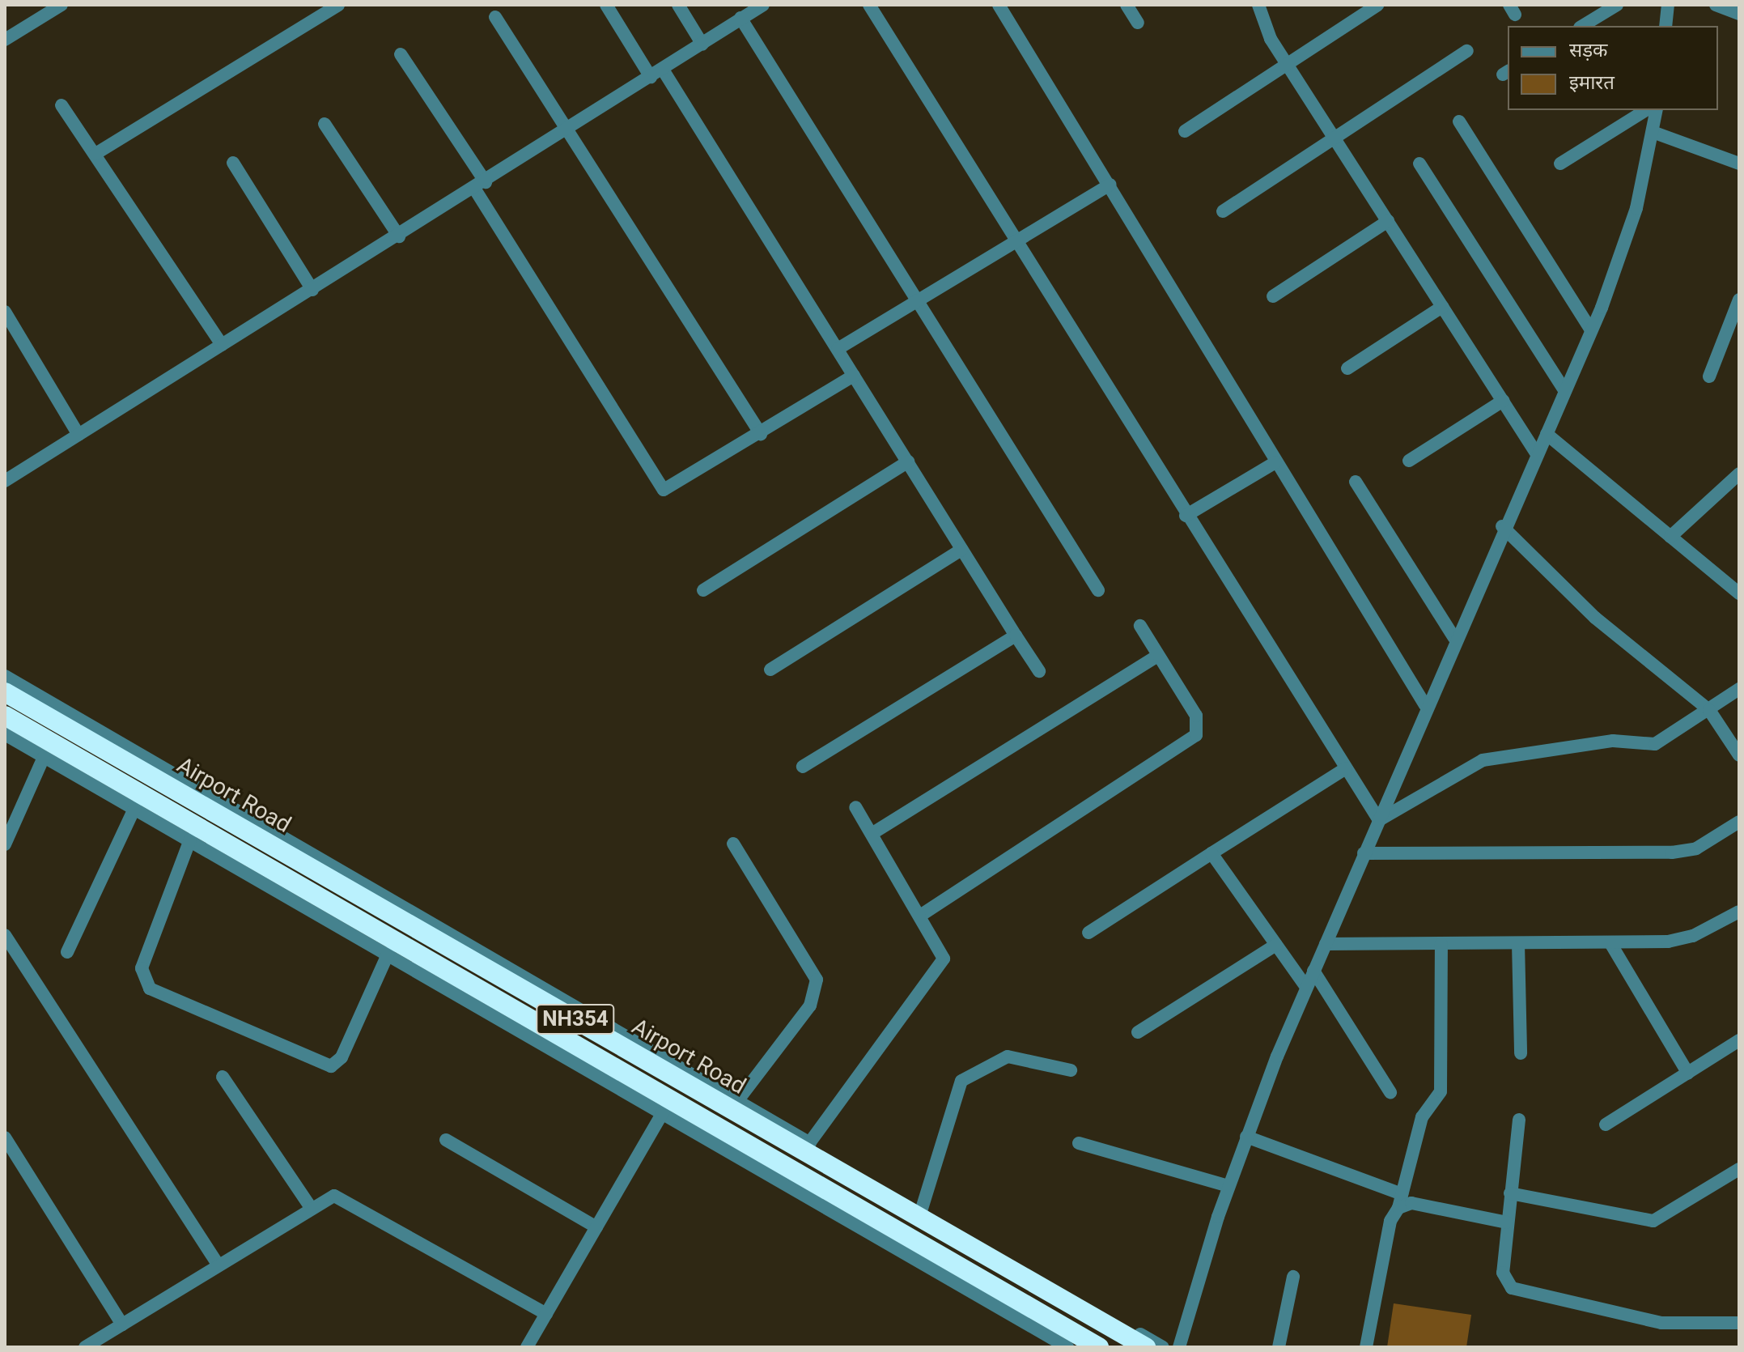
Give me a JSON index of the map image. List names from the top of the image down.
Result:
{
  "streets": {
    "highway": ["Airport Road", "NH354"]
  },
  "legend": ["सड़क", "इमारत"]
}
